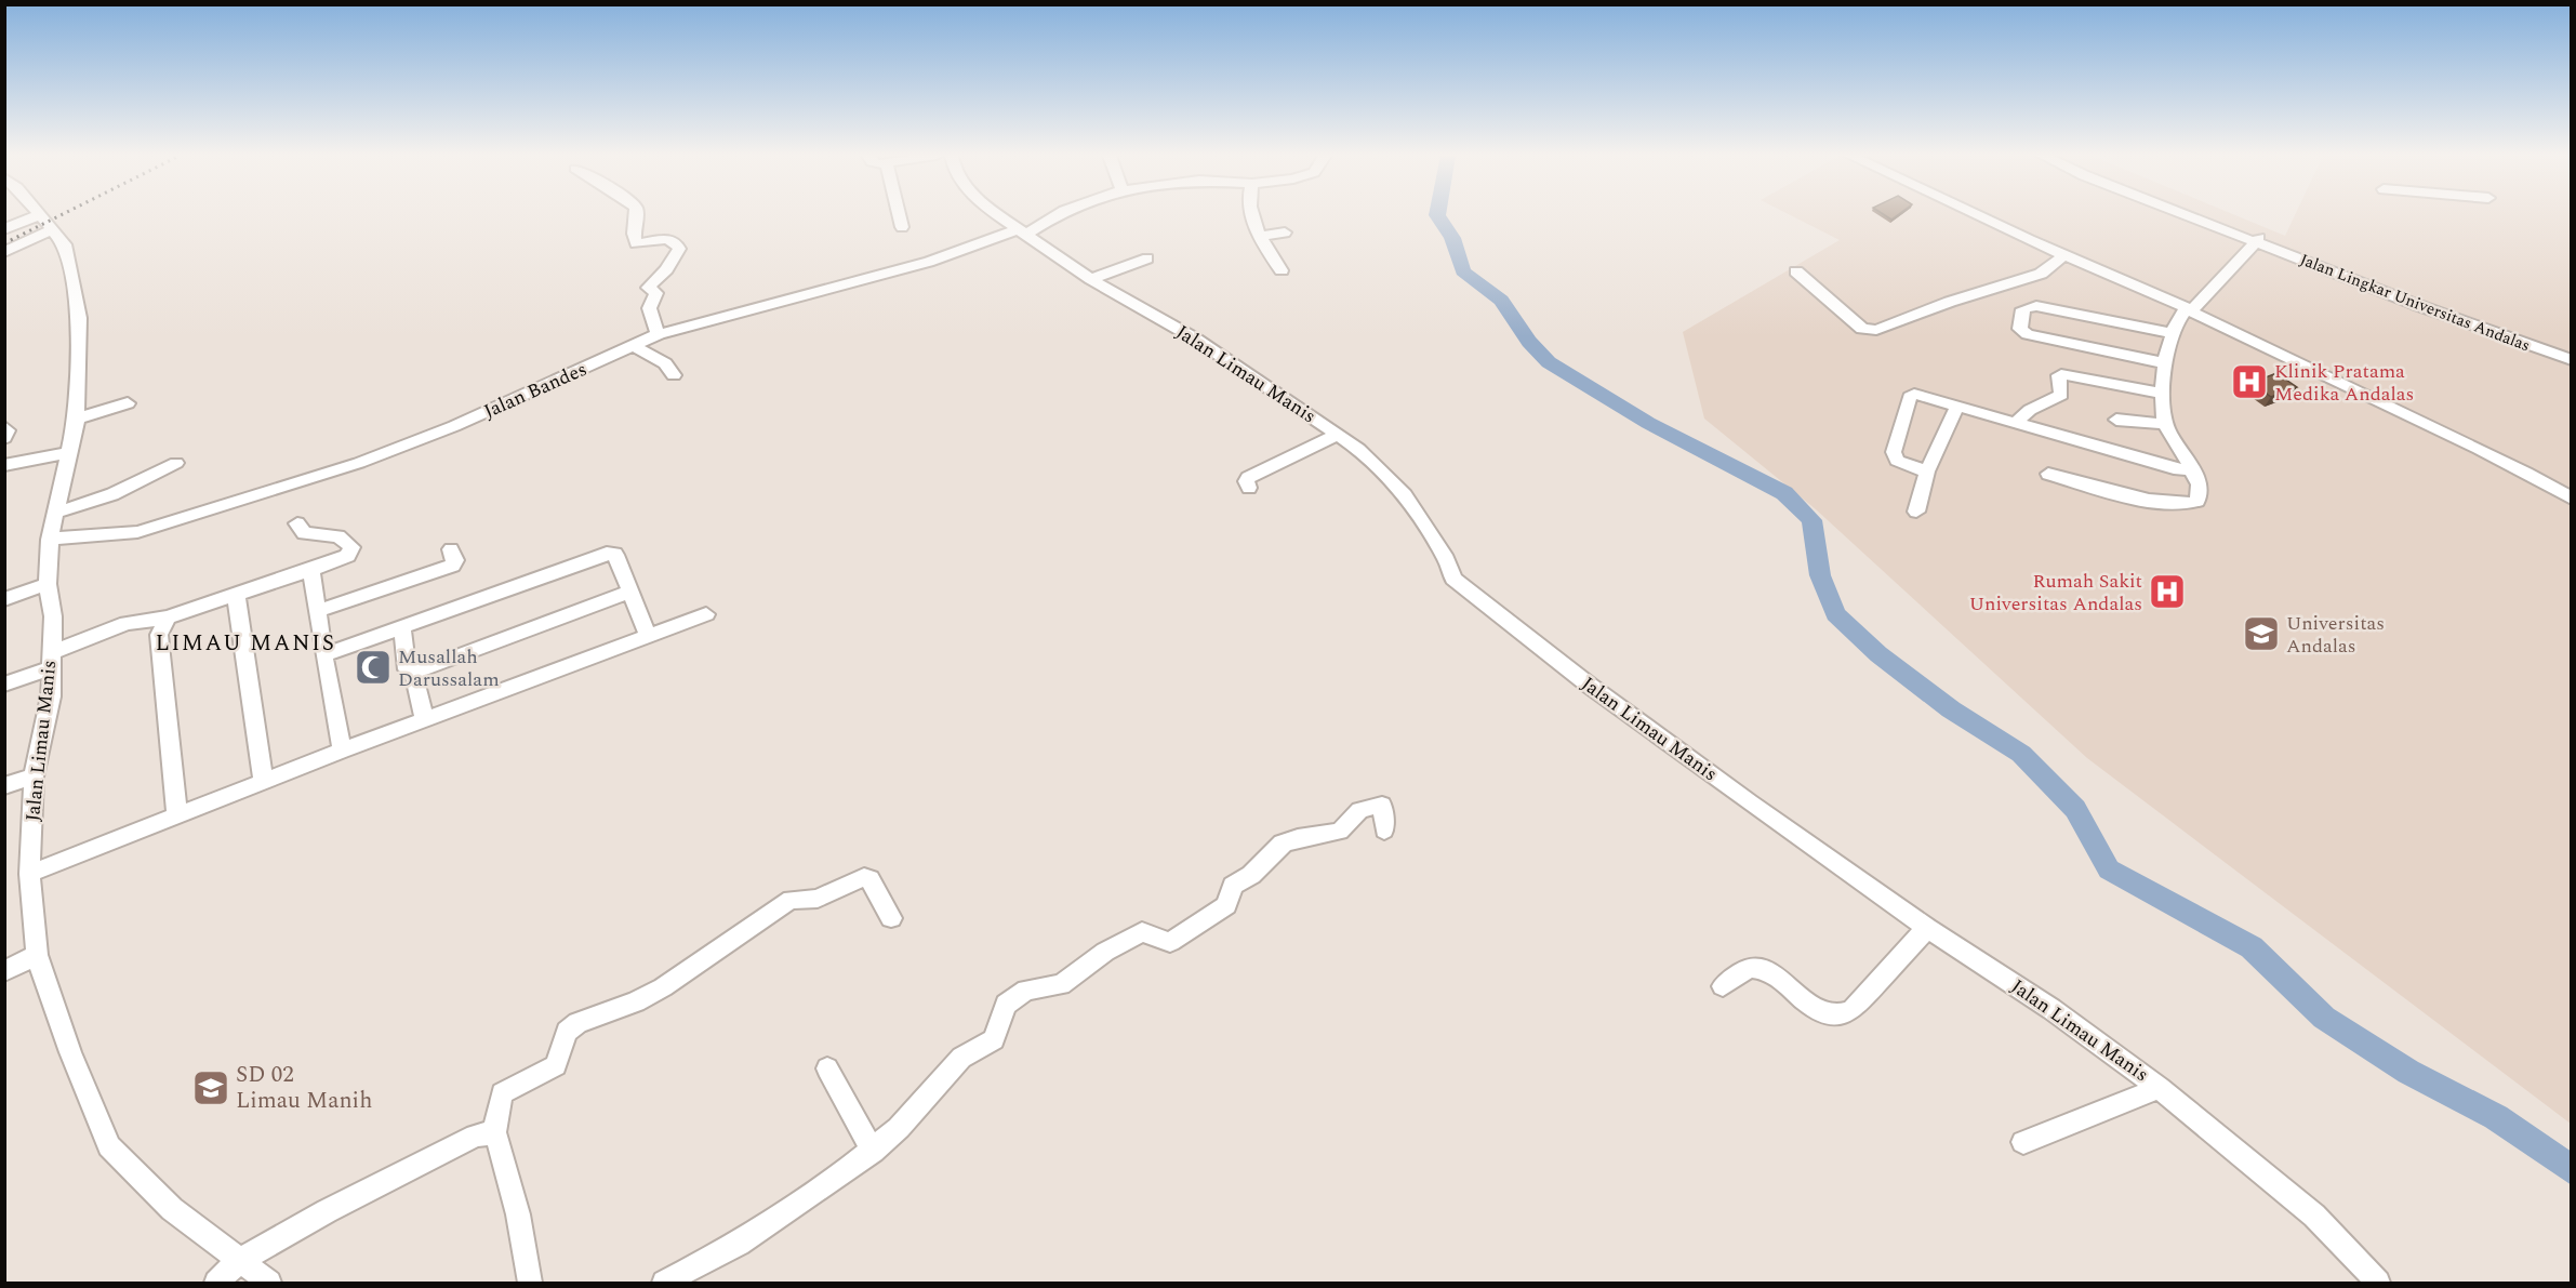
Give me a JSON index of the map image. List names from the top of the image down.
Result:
{
  "streets": {
    "street": ["Jalan Lingkar Universitas Andalas", "Jalan Limau Manis", "Jalan Bandes"]
  },
  "crossings": [
    ["Jalan Limau Manis", "Jalan Bandes"]
  ],
  "districts": ["LIMAU MANIS"],
  "places": {
    "hospital": ["Klinik Pratama Medika Andalas", "Rumah Sakit Universitas Andalas"],
    "school or university": ["Universitas Andalas", "SD 02 Limau Manih"],
    "mosque": ["Musallah Darussalam"]
  }
}
